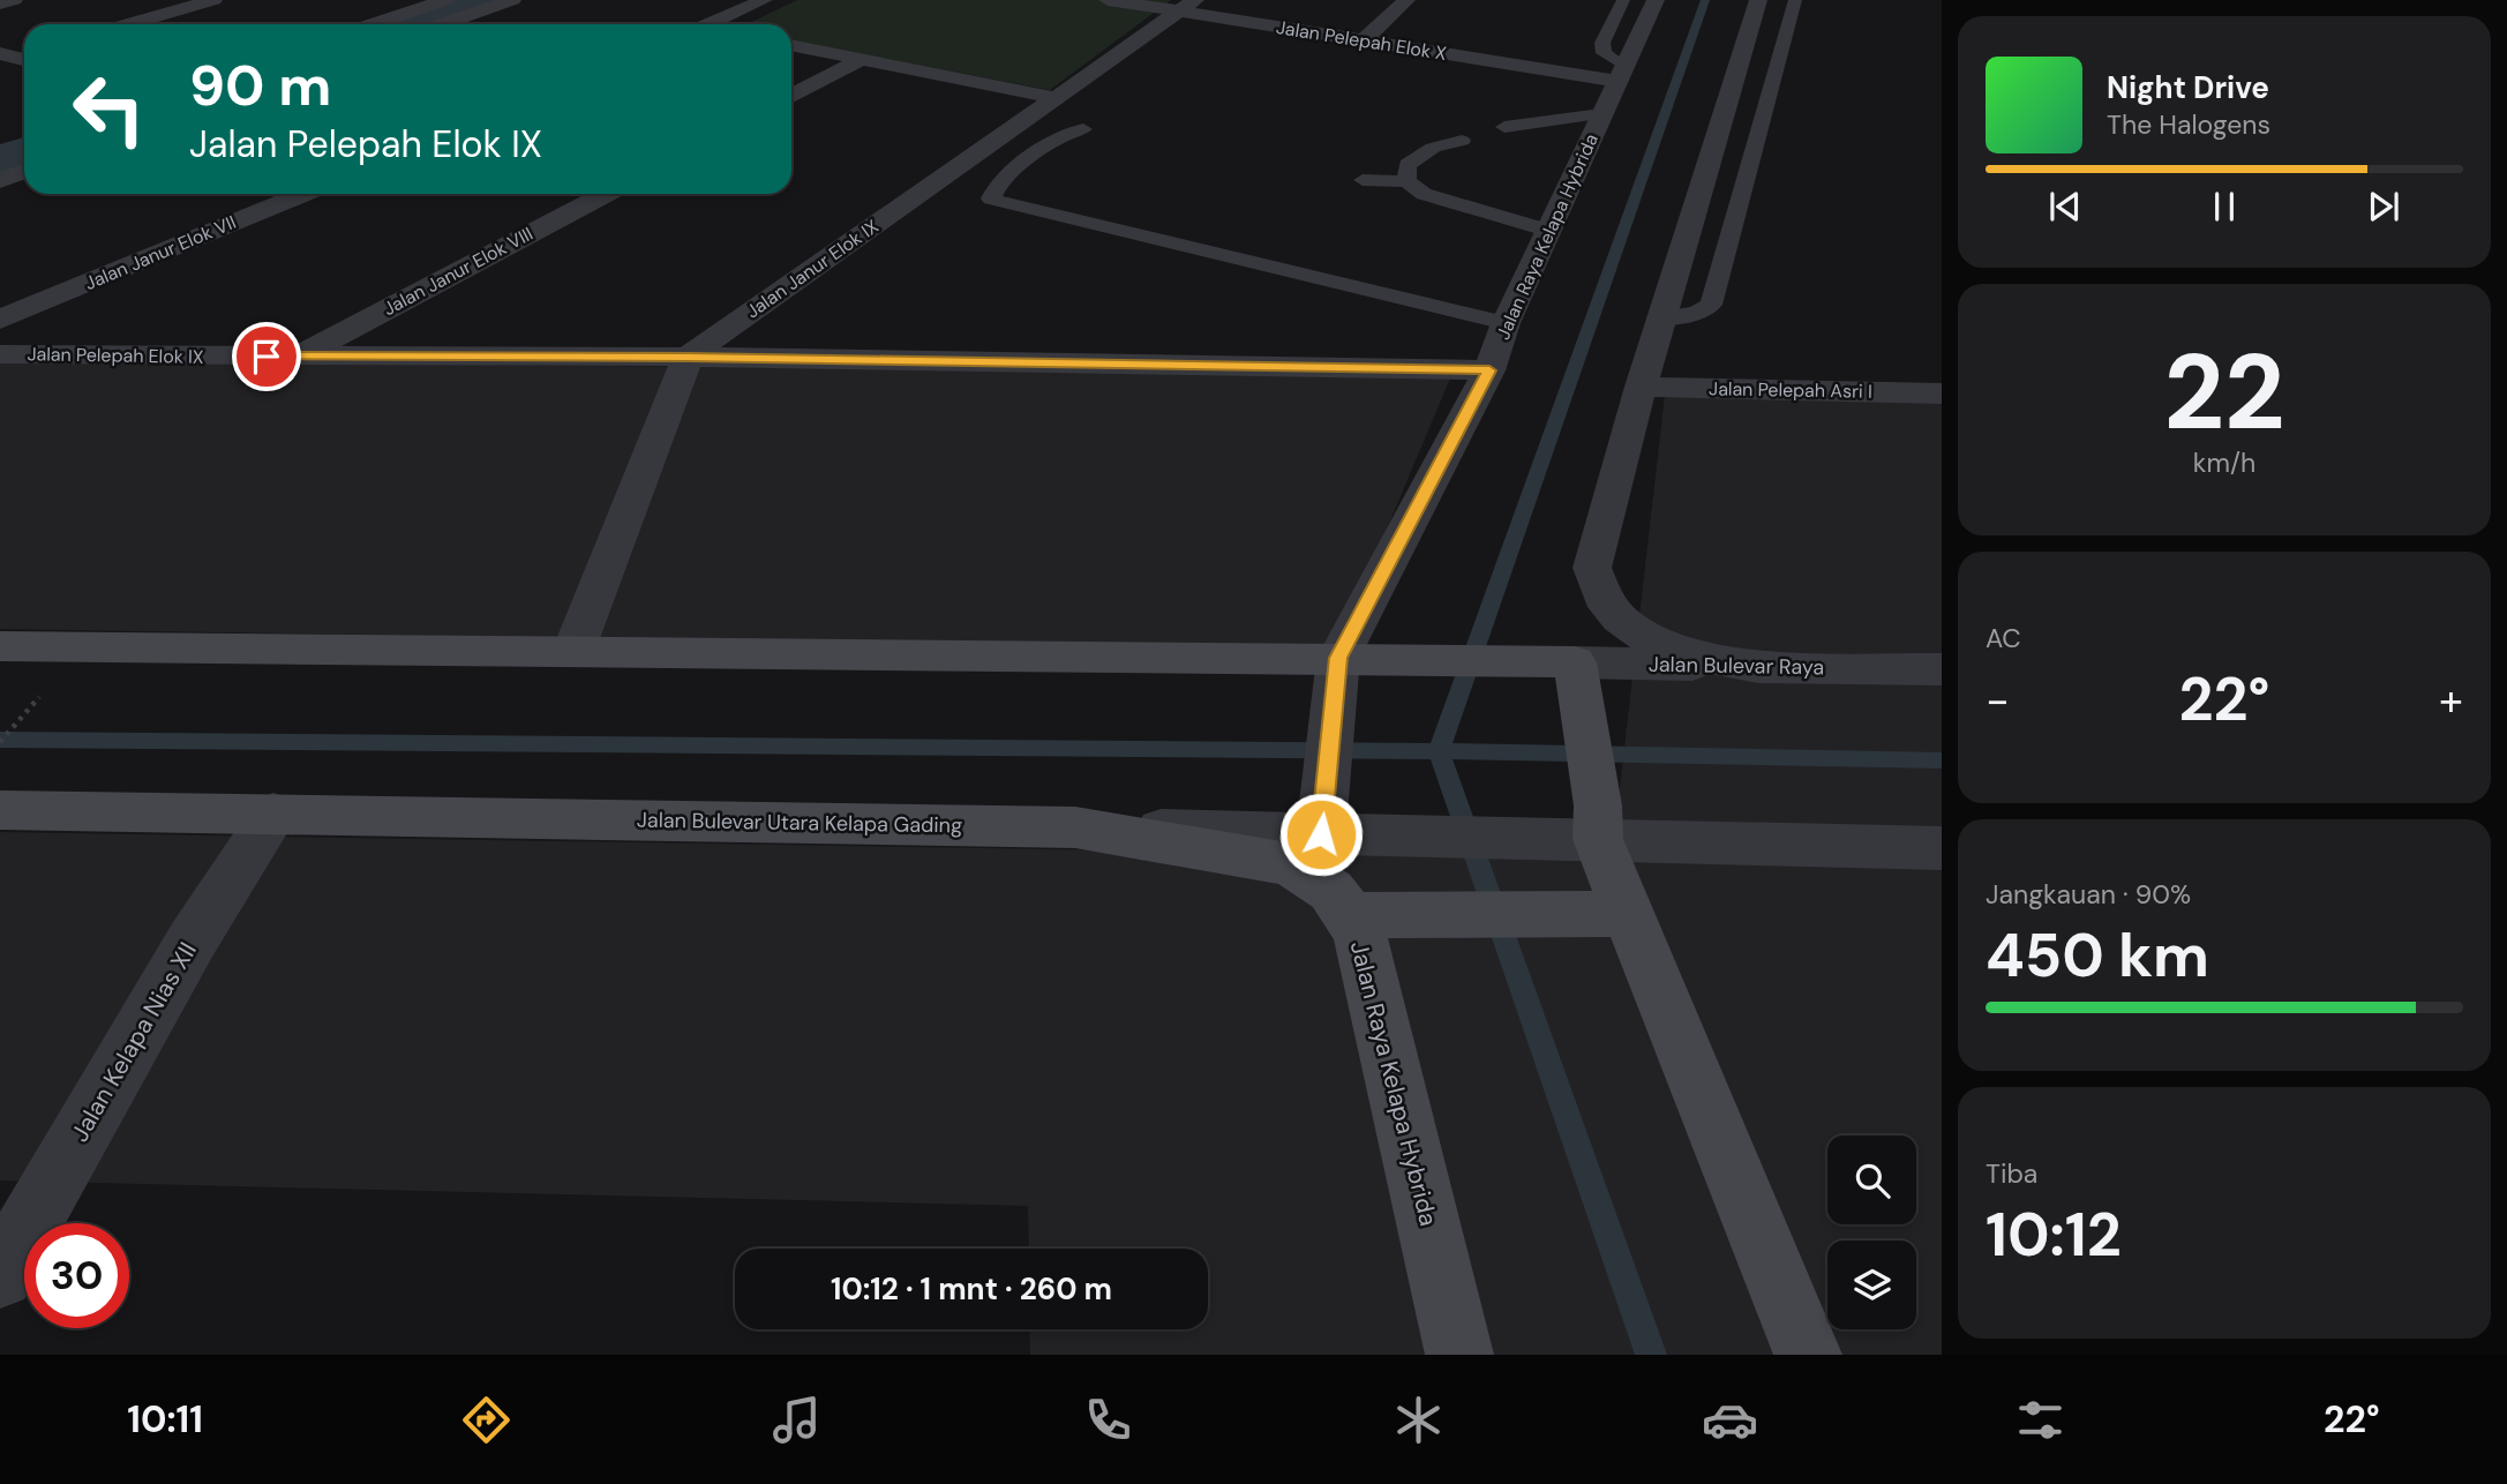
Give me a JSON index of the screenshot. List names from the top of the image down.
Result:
{
  "streets": {
    "main road": ["Jalan Raya Kelapa Hybrida", "Jalan Bulevar Raya", "Jalan Bulevar Utara Kelapa Gading"],
    "street": [
      "Jalan Pelepah Elok X",
      "Jalan Janur Elok VII",
      "Jalan Janur Elok IX",
      "Jalan Janur Elok VIII",
      "Jalan Pelepah Elok IX",
      "Jalan Pelepah Asri I",
      "Jalan Kelapa Nias XII"
    ]
  },
  "crossings": [
    ["Jalan Pelepah Elok X", "Jalan Raya Kelapa Hybrida"],
    ["Jalan Pelepah Elok X", "Jalan Janur Elok IX"],
    ["Jalan Raya Kelapa Hybrida", "Jalan Pelepah Elok IX"],
    ["Jalan Raya Kelapa Hybrida", "Jalan Bulevar Raya"],
    ["Jalan Raya Kelapa Hybrida", "Jalan Bulevar Utara Kelapa Gading"],
    ["Jalan Janur Elok IX", "Jalan Pelepah Elok IX"],
    ["Jalan Janur Elok VIII", "Jalan Pelepah Elok IX"],
    ["Jalan Bulevar Utara Kelapa Gading", "Jalan Kelapa Nias XII"]
  ],
  "page": {
    "turn": ["90 m", "Jalan Pelepah Elok IX"],
    "song": ["Night Drive", "The Halogens"],
    "tile": [
      ["22", "km/h"],
      "AC",
      ["Jangkauan · 90%", "450 km"],
      ["Tiba", "10:12"]
    ],
    "heat": ["−", "22°", "+"],
    "limit": "30",
    "trip": "10:12 · 1 mnt · 260 m",
    "tabs": ["10:11", "22°"]
  }
}
